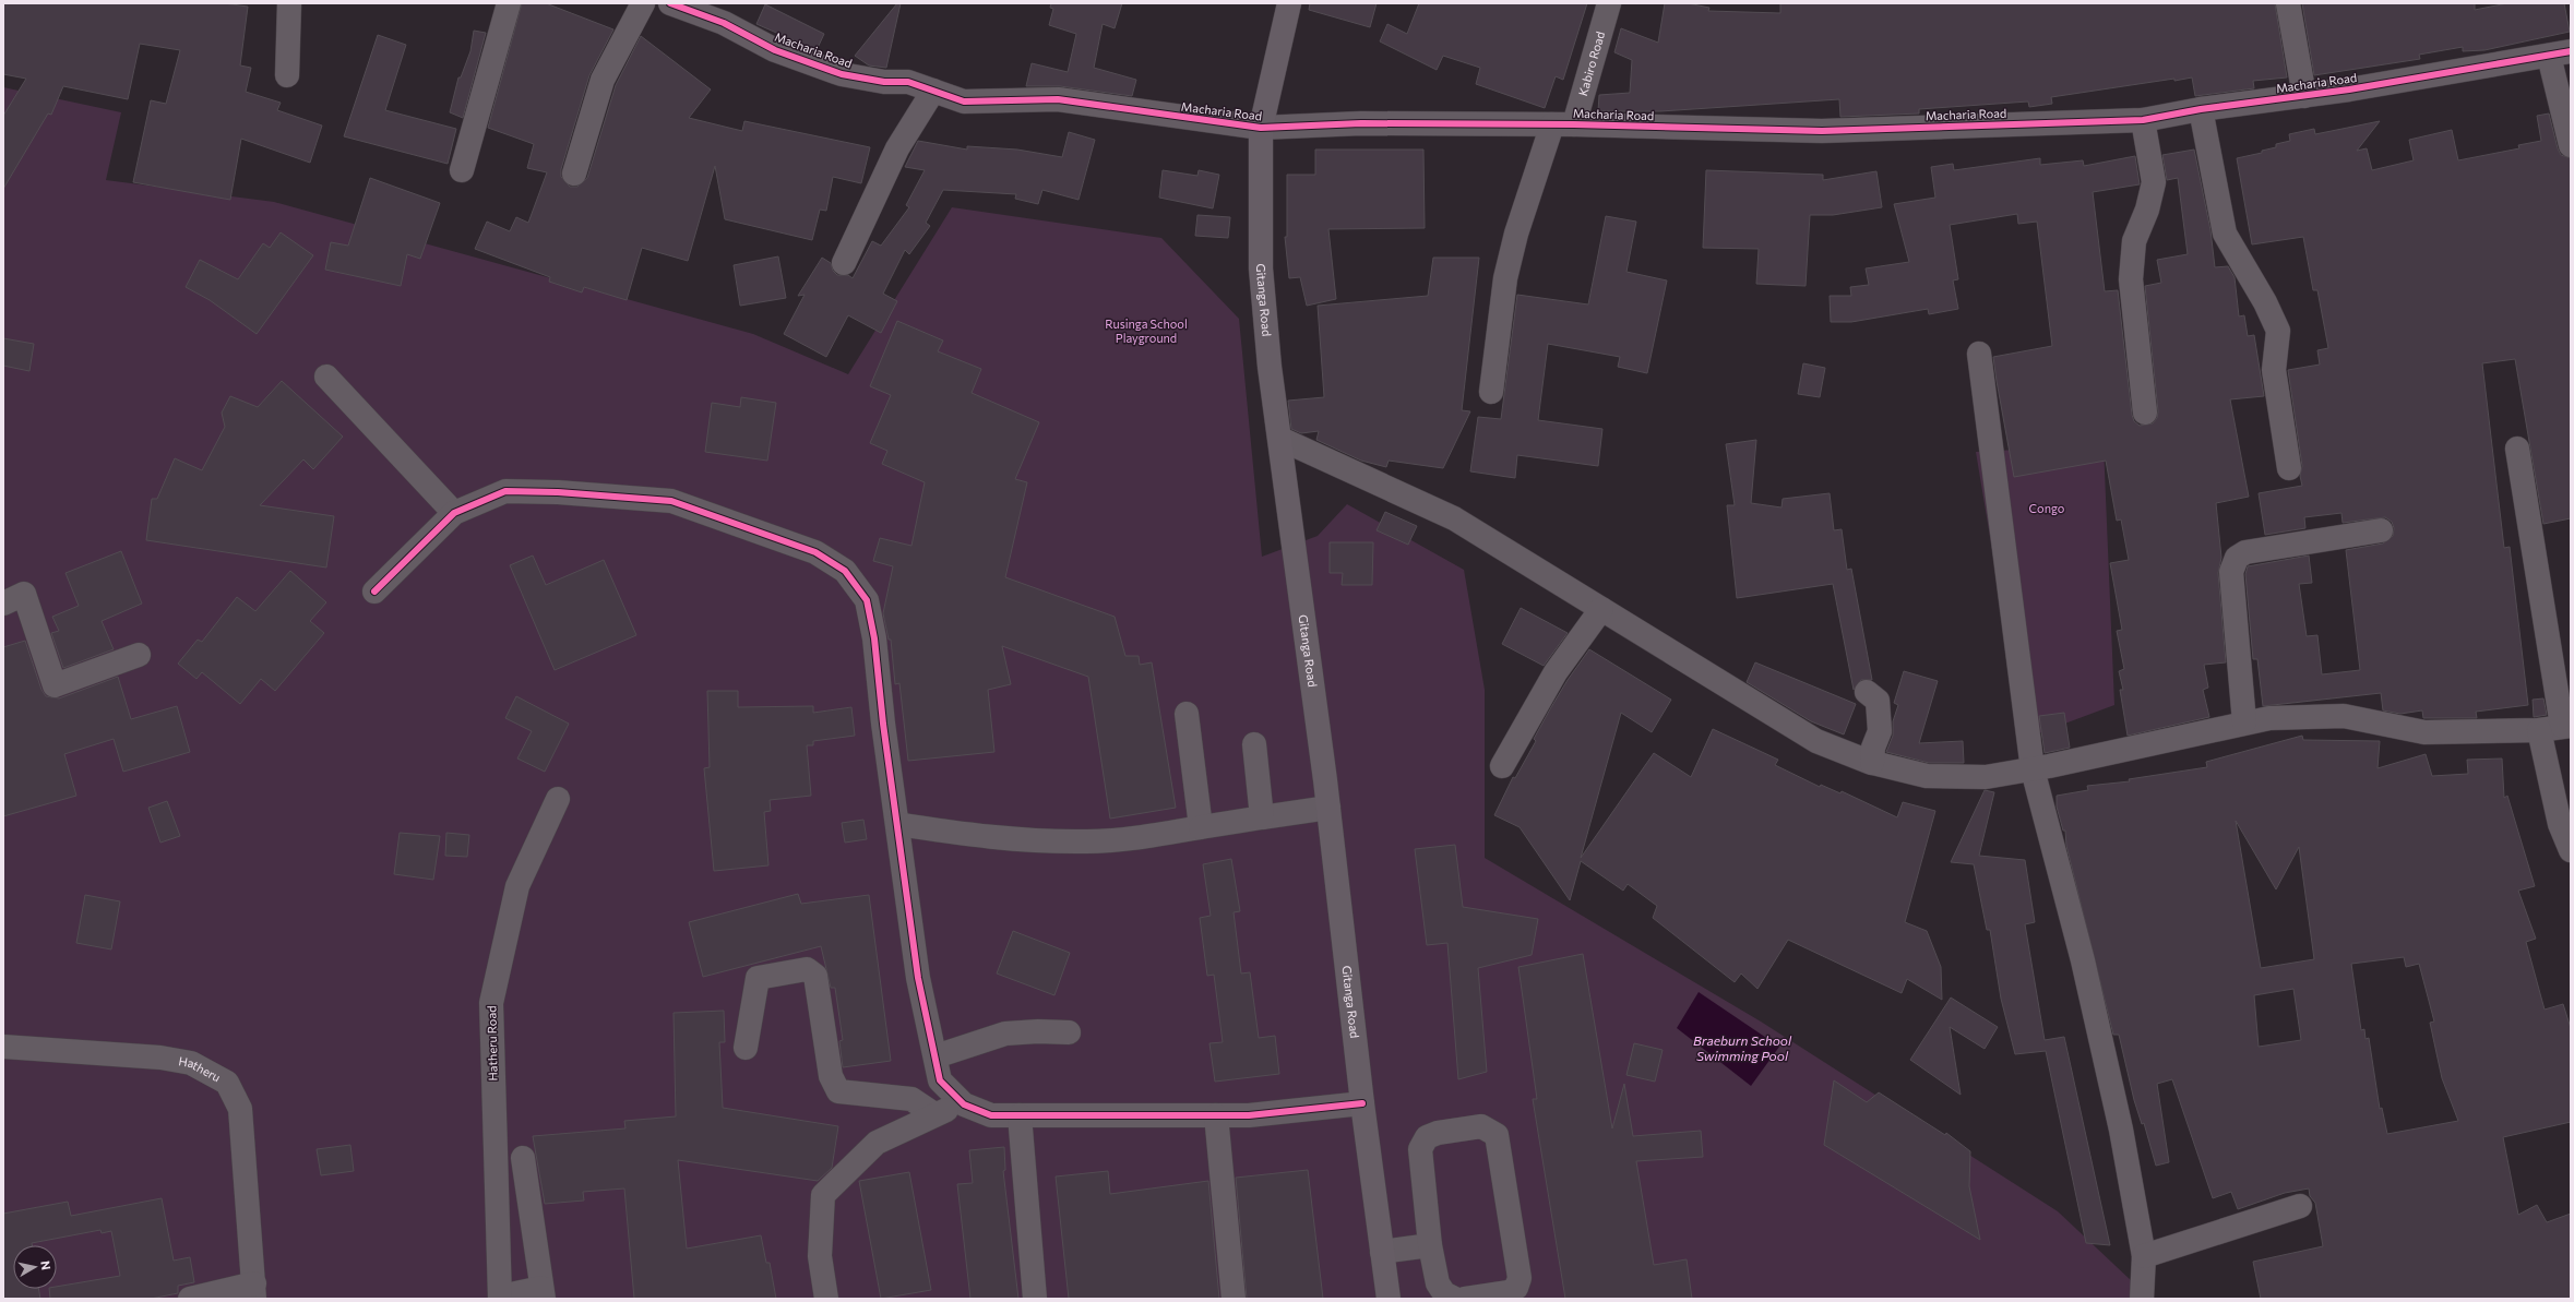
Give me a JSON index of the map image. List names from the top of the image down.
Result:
{
  "streets": {
    "main road": ["Gitanga Road"],
    "street": [
      "Macharia Road",
      "Kabiro Road",
      "Hatheru Road",
      "Hatheru"
    ]
  },
  "crossings": [
    ["Macharia Road", "Kabiro Road"],
    ["Macharia Road", "Gitanga Road"]
  ],
  "water": ["Braeburn School Swimming Pool"],
  "parks": ["Rusinga School Playground", "Congo"],
  "north": "right"
}
